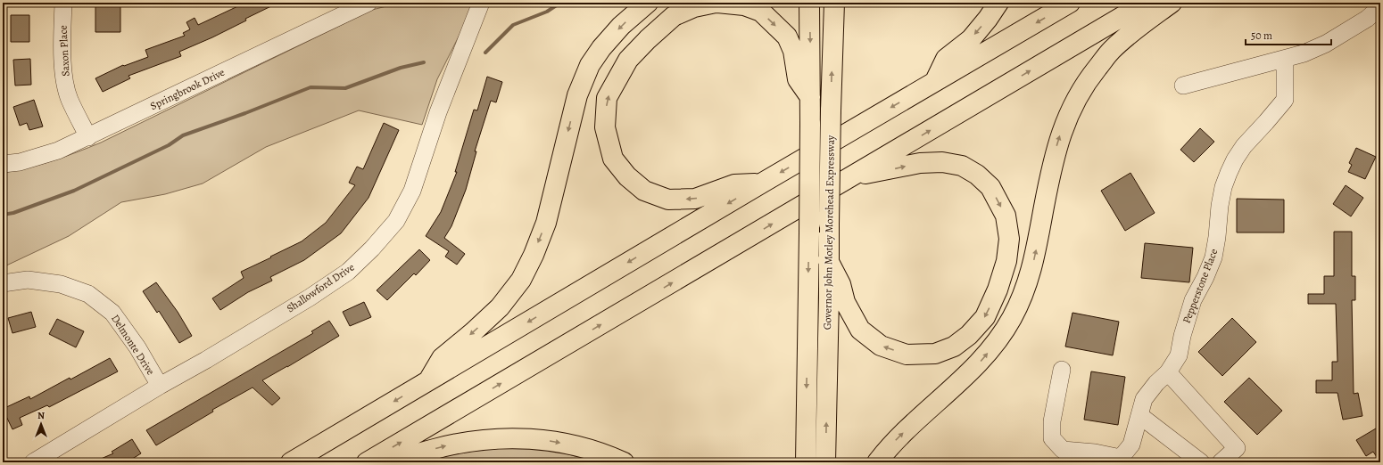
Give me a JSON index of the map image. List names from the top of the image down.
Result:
{
  "streets": {
    "highway": ["Governor John Motley Morehead Expressway"],
    "street": [
      "Saxon Place",
      "Springbrook Drive",
      "Pepperstone Place",
      "Shallowford Drive",
      "Delmonte Drive"
    ]
  },
  "crossings": [
    ["Saxon Place", "Springbrook Drive"],
    ["Shallowford Drive", "Delmonte Drive"]
  ],
  "scale_bar": "50 m",
  "north": "top"
}
